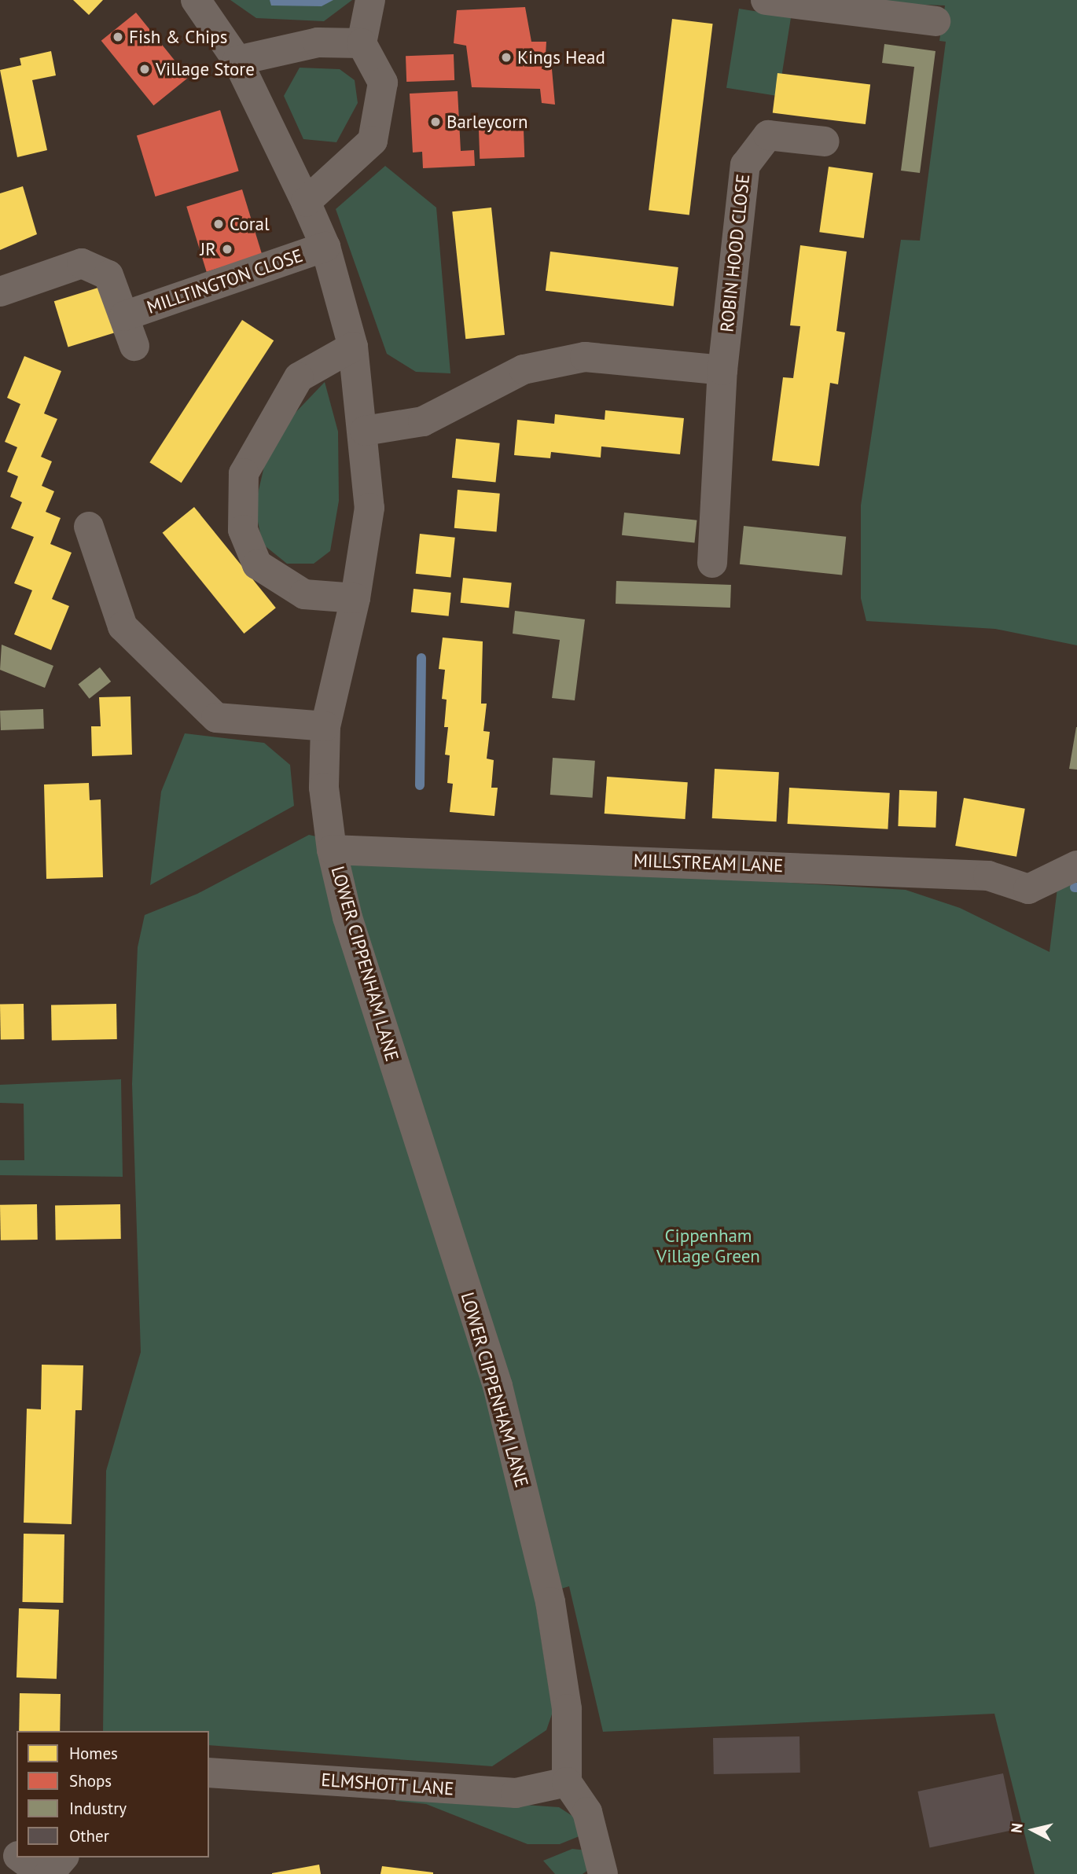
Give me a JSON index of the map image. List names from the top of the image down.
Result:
{
  "streets": {
    "street": [
      "ROBIN HOOD CLOSE",
      "MILLTINGTON CLOSE",
      "MILLSTREAM LANE",
      "LOWER CIPPENHAM LANE",
      "ELMSHOTT LANE"
    ]
  },
  "crossings": [
    ["MILLTINGTON CLOSE", "LOWER CIPPENHAM LANE"],
    ["MILLSTREAM LANE", "LOWER CIPPENHAM LANE"],
    ["LOWER CIPPENHAM LANE", "ELMSHOTT LANE"]
  ],
  "parks": ["Cippenham Village Green"],
  "places": [
    "Fish & Chips",
    "Kings Head",
    "Village Store",
    "Barleycorn",
    "Coral",
    "JR"
  ],
  "legend": [
    "Homes",
    "Shops",
    "Industry",
    "Other"
  ],
  "north": "left"
}
